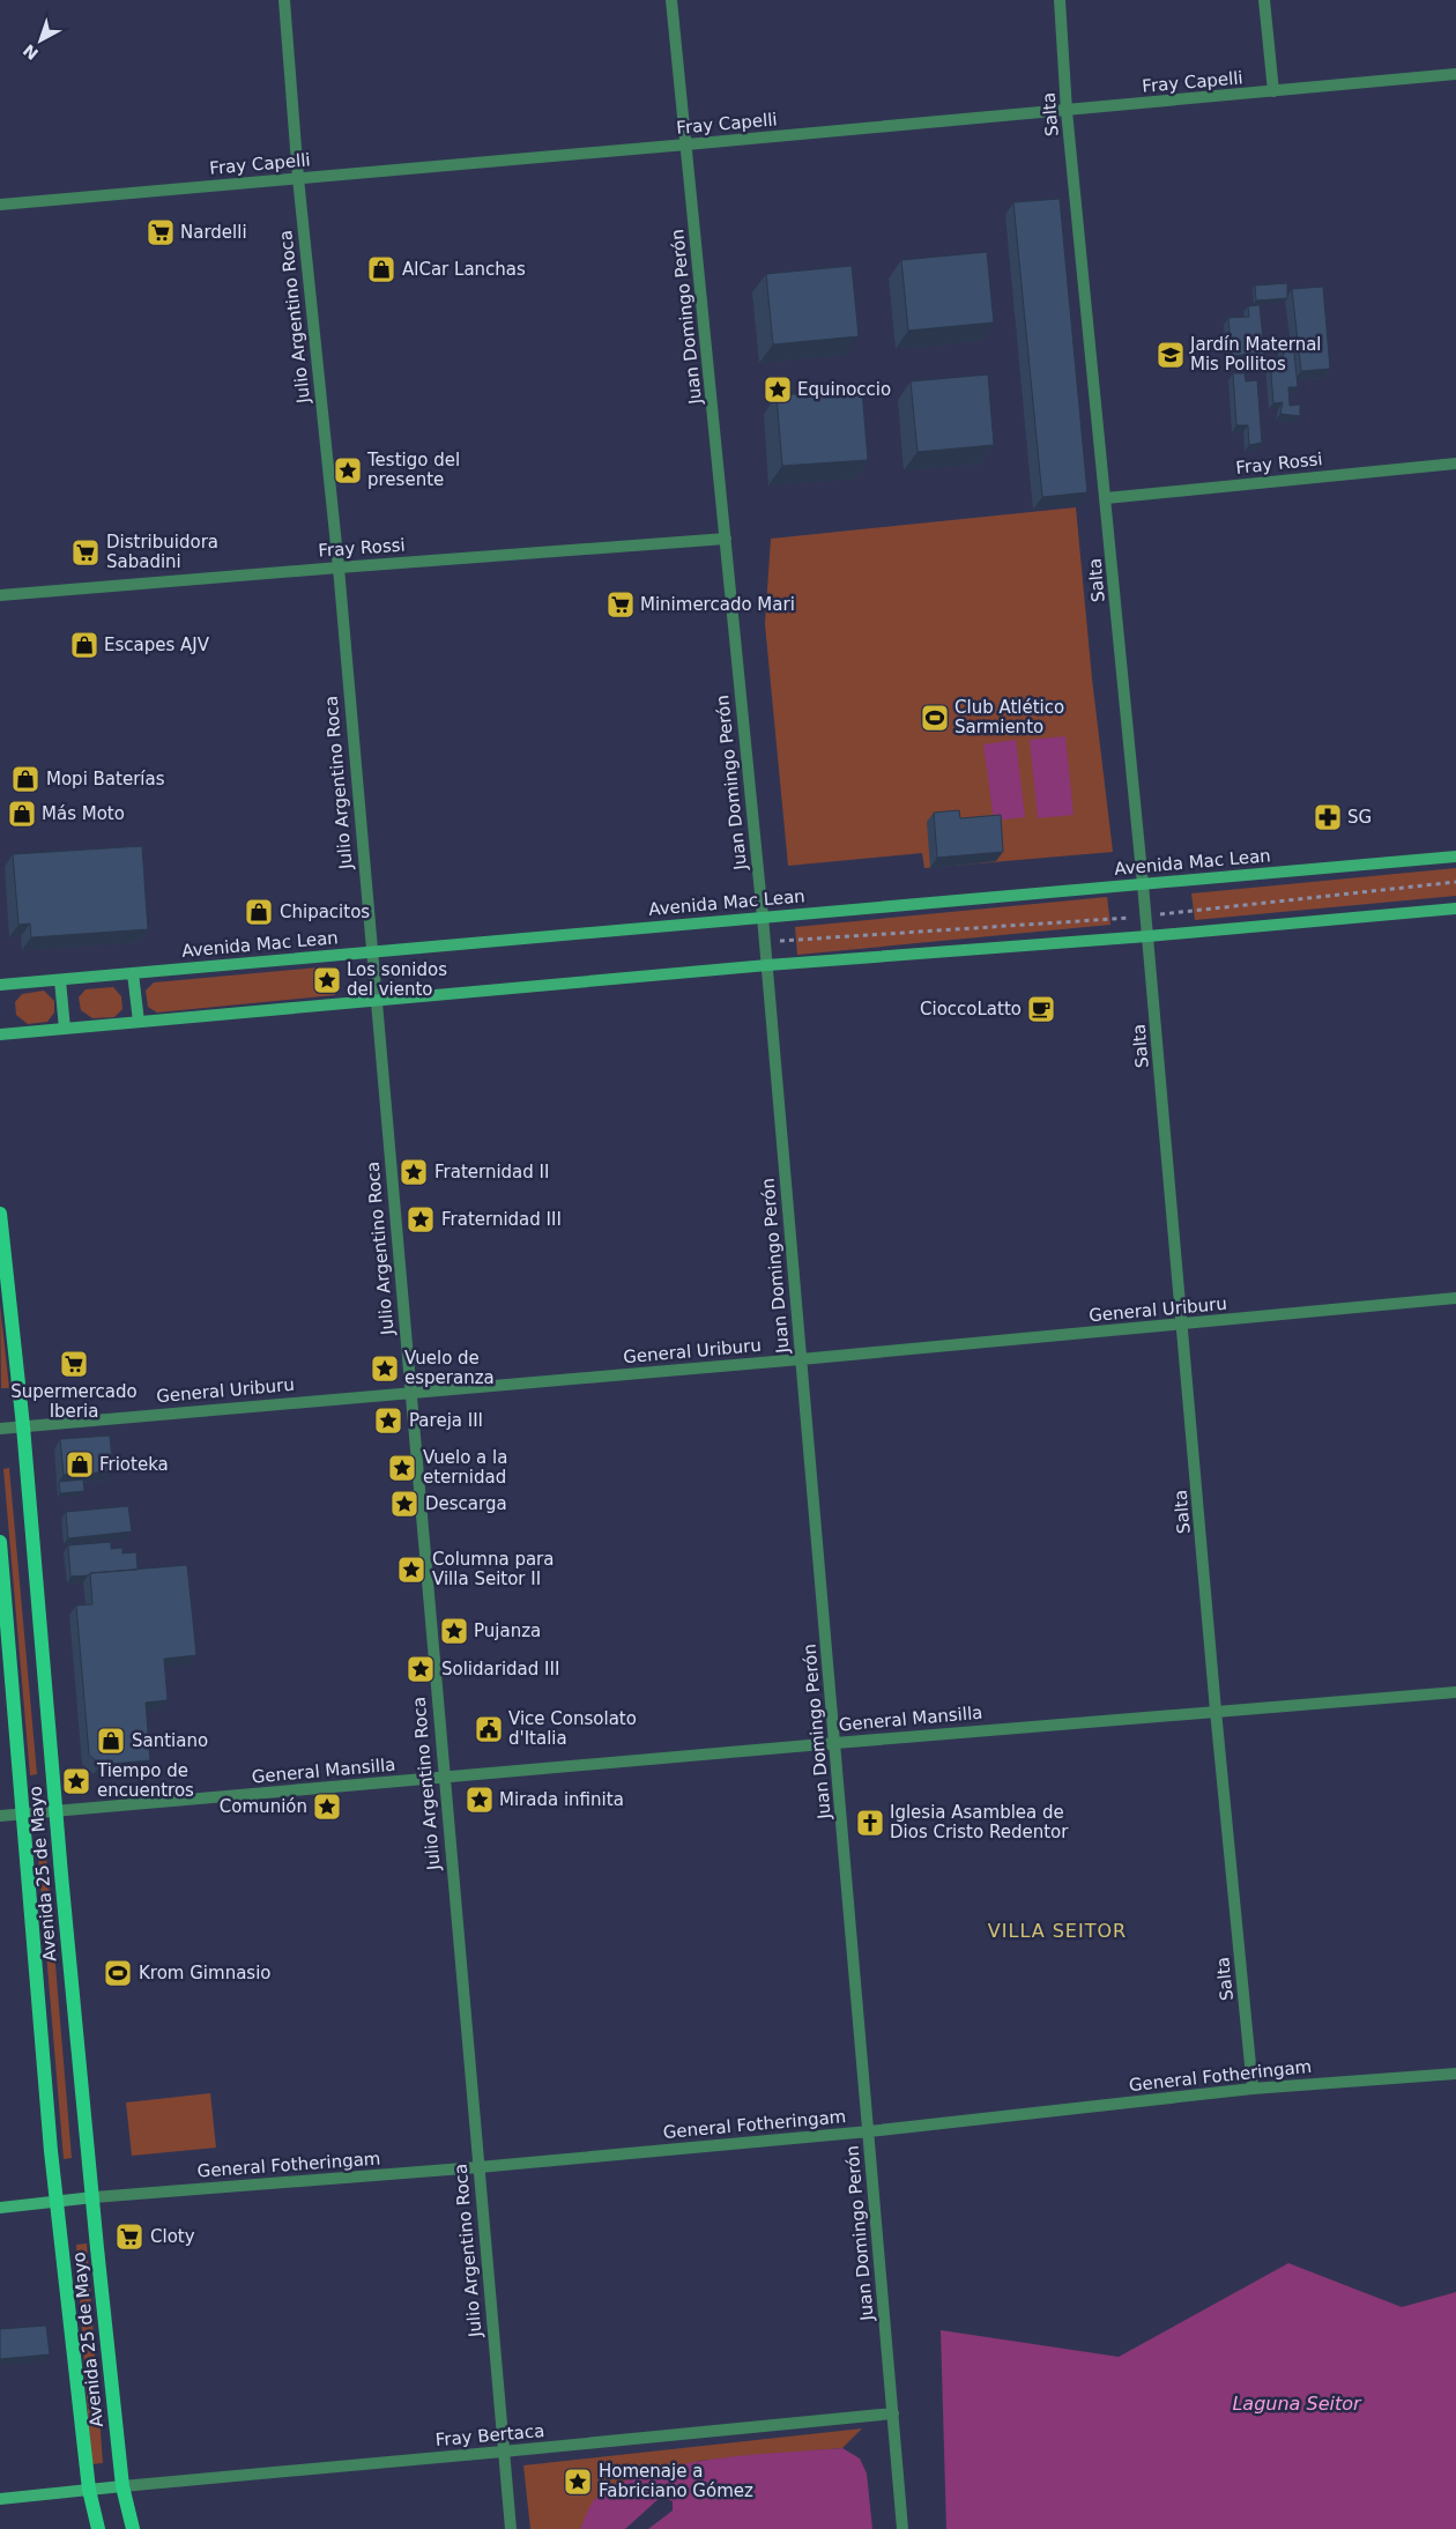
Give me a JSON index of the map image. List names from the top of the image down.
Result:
{
  "streets": {
    "main road": [
      "Avenida Mac Lean",
      "Avenida 25 de Mayo",
      "General Fotheringam",
      "Fray Bertaca"
    ],
    "street": [
      "Fray Capelli",
      "Salta",
      "Julio Argentino Roca",
      "Juan Domingo Perón",
      "Fray Rossi",
      "General Uriburu",
      "General Mansilla"
    ]
  },
  "crossings": [
    ["Fray Capelli", "Salta"],
    ["Fray Capelli", "Julio Argentino Roca"],
    ["Fray Capelli", "Juan Domingo Perón"],
    ["Salta", "Fray Rossi"],
    ["Salta", "Avenida Mac Lean"],
    ["Salta", "General Uriburu"],
    ["Salta", "General Mansilla"],
    ["Salta", "General Fotheringam"],
    ["Julio Argentino Roca", "Fray Rossi"],
    ["Julio Argentino Roca", "Avenida Mac Lean"],
    ["Julio Argentino Roca", "General Uriburu"],
    ["Julio Argentino Roca", "General Mansilla"],
    ["Julio Argentino Roca", "General Fotheringam"],
    ["Julio Argentino Roca", "Fray Bertaca"],
    ["Juan Domingo Perón", "Fray Rossi"],
    ["Juan Domingo Perón", "Avenida Mac Lean"],
    ["Juan Domingo Perón", "General Uriburu"],
    ["Juan Domingo Perón", "General Mansilla"],
    ["Juan Domingo Perón", "General Fotheringam"],
    ["Juan Domingo Perón", "Fray Bertaca"],
    ["General Uriburu", "Avenida 25 de Mayo"],
    ["General Mansilla", "Avenida 25 de Mayo"],
    ["Avenida 25 de Mayo", "General Fotheringam"],
    ["Avenida 25 de Mayo", "Fray Bertaca"]
  ],
  "districts": ["VILLA SEITOR"],
  "water": ["Laguna Seitor"],
  "places": {
    "supermarket": [
      "Nardelli",
      "Distribuidora Sabadini",
      "Minimercado Mari",
      "Supermercado Iberia",
      "Cloty"
    ],
    "shop": [
      "AlCar Lanchas",
      "Escapes AJV",
      "Mopi Baterías",
      "Más Moto",
      "Chipacitos",
      "Frioteka",
      "Santiano"
    ],
    "school or university": ["Jardín Maternal Mis Pollitos"],
    "place": [
      "Equinoccio",
      "Testigo del presente",
      "Los sonidos del viento",
      "Fraternidad II",
      "Fraternidad III",
      "Vuelo de esperanza",
      "Pareja III",
      "Vuelo a la eternidad",
      "Descarga",
      "Columna para Villa Seitor II",
      "Pujanza",
      "Solidaridad III",
      "Tiempo de encuentros",
      "Mirada infinita",
      "Comunión",
      "Homenaje a Fabriciano Gómez"
    ],
    "sports": ["Club Atlético Sarmiento", "Krom Gimnasio"],
    "pharmacy": ["SG"],
    "cafe": ["CioccoLatto"],
    "public building": ["Vice Consolato d'Italia"],
    "church": ["Iglesia Asamblea de Dios Cristo Redentor"]
  },
  "north": "bottom left"
}
